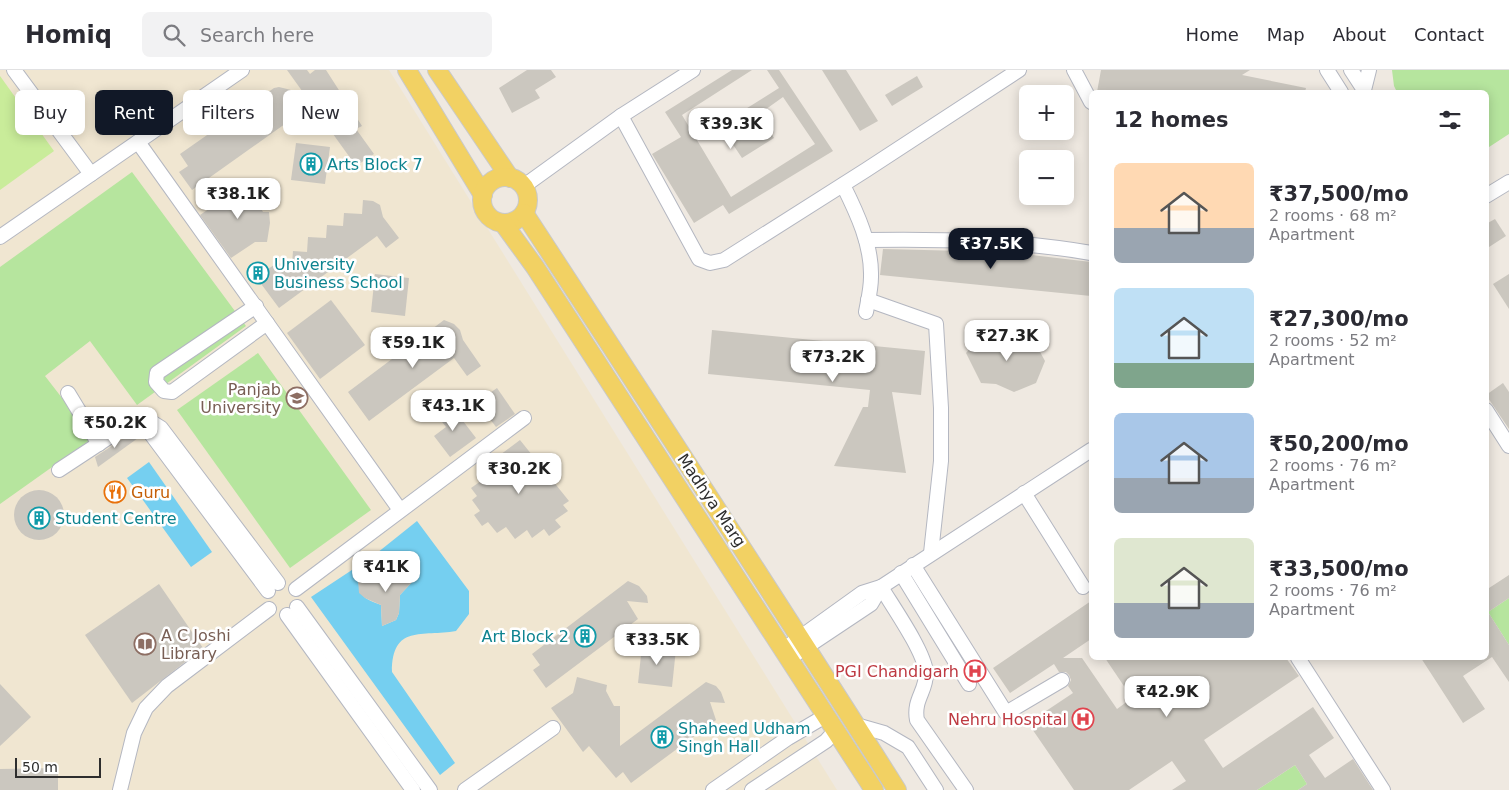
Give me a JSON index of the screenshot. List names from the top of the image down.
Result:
{
  "streets": {
    "main road": ["Madhya Marg"]
  },
  "places": {
    "building": [
      "Arts Block 7",
      "University Business School",
      "Student Centre",
      "Art Block 2",
      "Shaheed Udham Singh Hall"
    ],
    "school or university": ["Panjab University"],
    "restaurant": ["Guru"],
    "library": ["A C Joshi Library"],
    "hospital": ["PGI Chandigarh", "Nehru Hospital"]
  },
  "scale_bar": "50 m",
  "page": {
    "header": "Homiq",
    "search": "Search here",
    "nav": [
      "Home",
      "Map",
      "About",
      "Contact"
    ],
    "map_buttons": ["+", "−"],
    "chip": [
      "Buy",
      "Rent",
      "Filters",
      "New"
    ],
    "heading": "12 homes",
    "price": [
      "₹39.3K",
      "₹38.1K",
      "₹37.5K",
      "₹27.3K",
      "₹59.1K",
      "₹73.2K",
      "₹43.1K",
      "₹50.2K",
      "₹30.2K",
      "₹41K",
      "₹33.5K",
      "₹42.9K"
    ],
    "list": [
      {
        "name": "₹37,500/mo",
        "note": "2 rooms · 68 m² · Apartment"
      },
      {
        "name": "₹27,300/mo",
        "note": "2 rooms · 52 m² · Apartment"
      },
      {
        "name": "₹50,200/mo",
        "note": "2 rooms · 76 m² · Apartment"
      },
      {
        "name": "₹33,500/mo",
        "note": "2 rooms · 76 m² · Apartment"
      }
    ],
    "scale": "50 m"
  }
}
